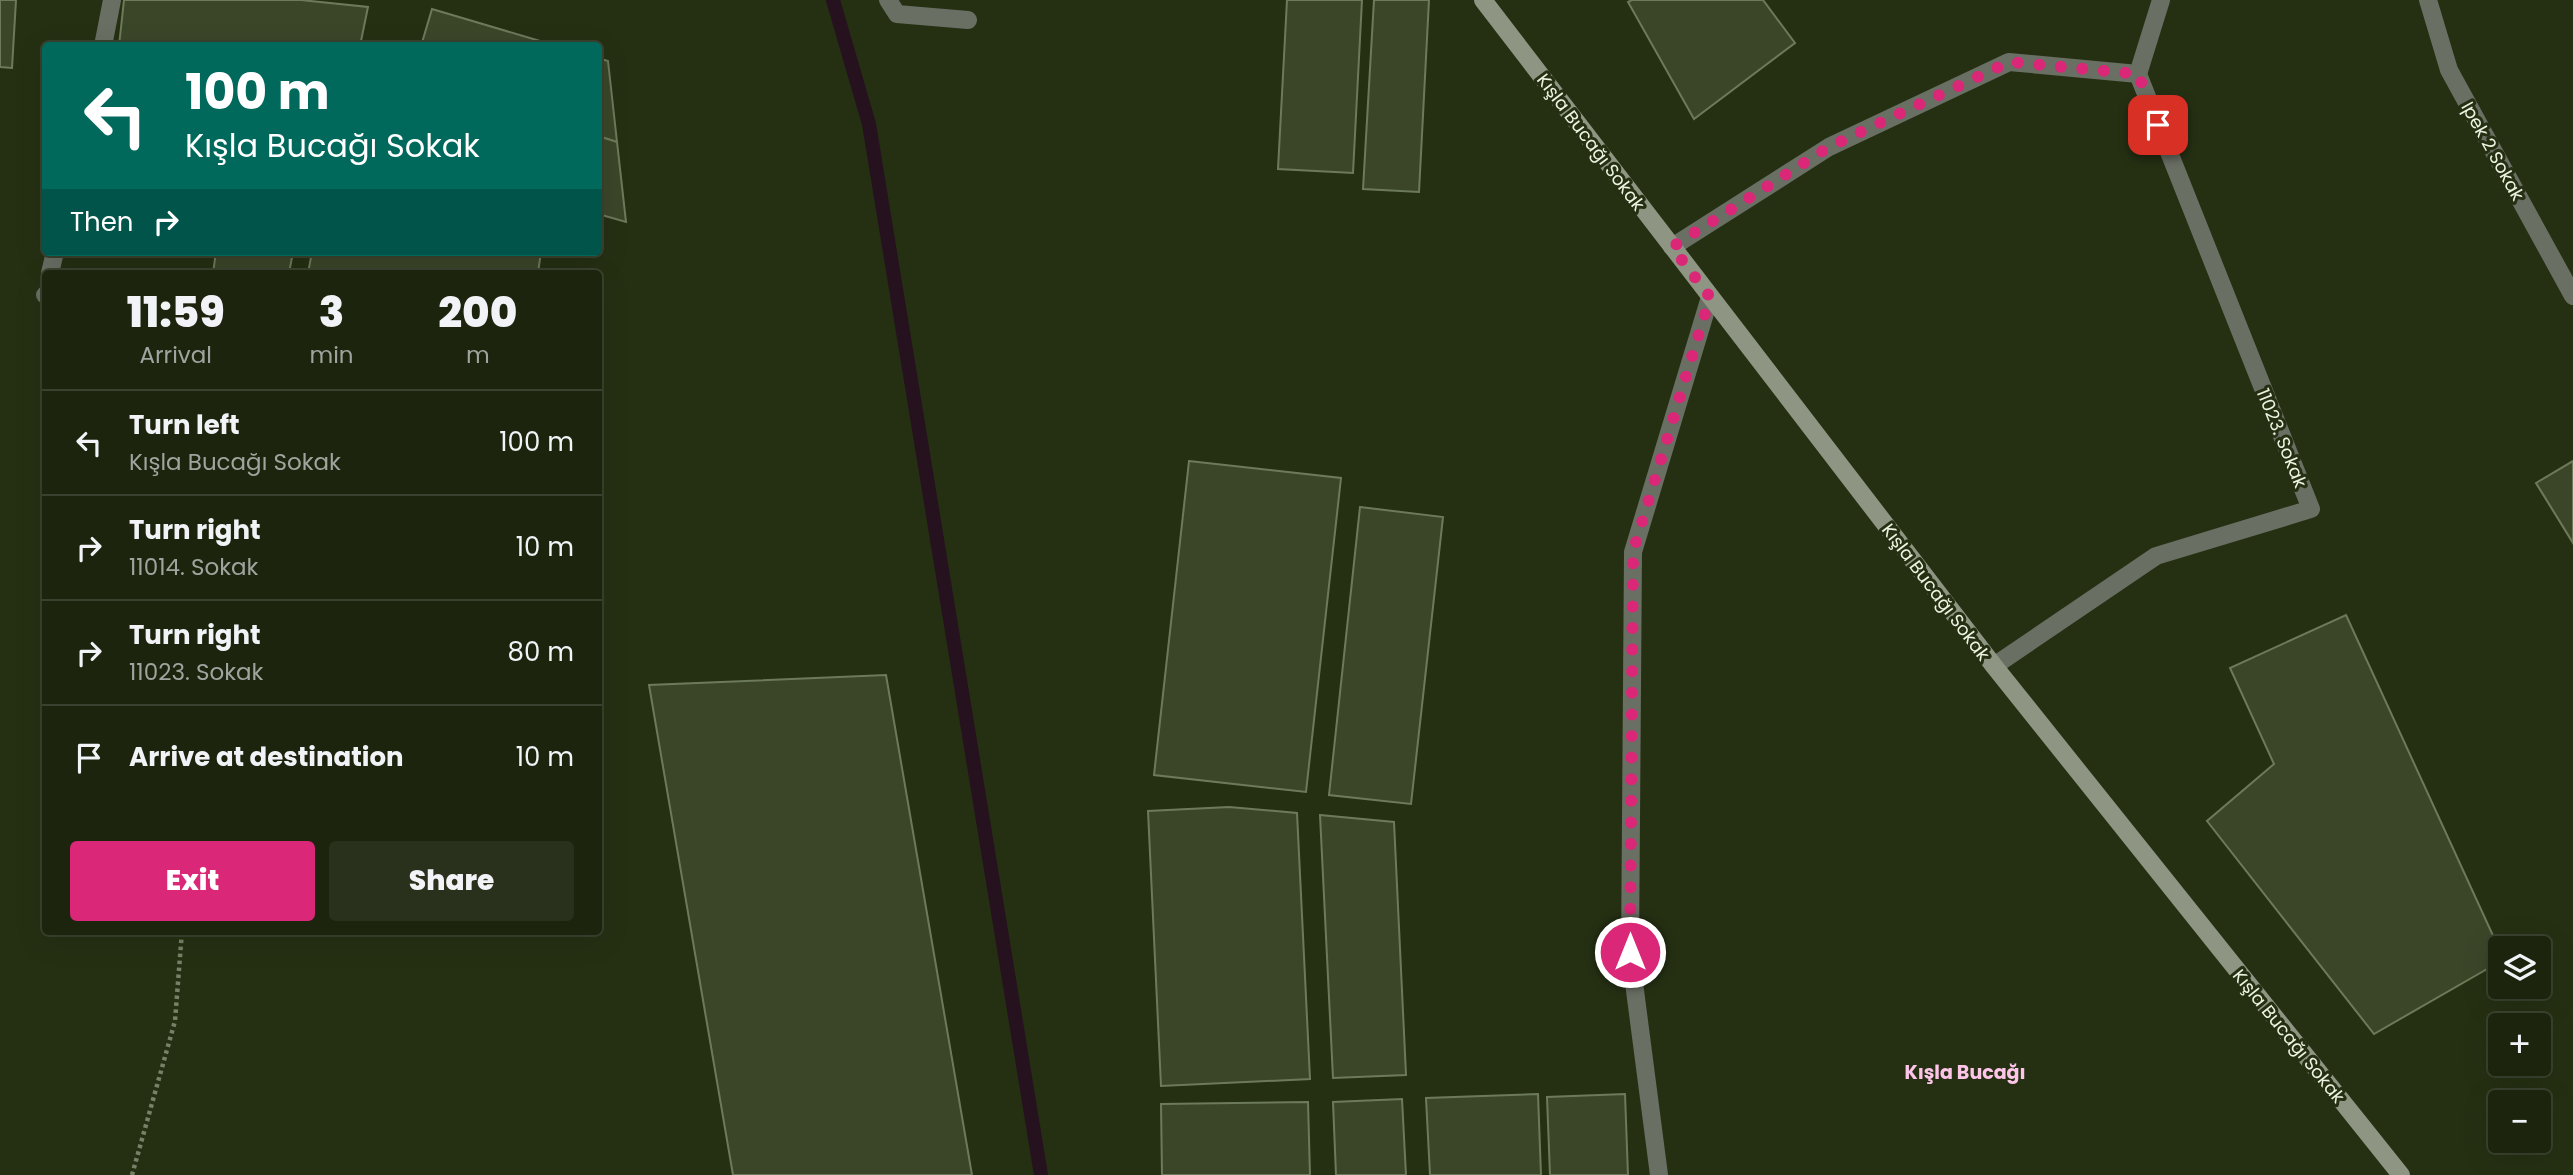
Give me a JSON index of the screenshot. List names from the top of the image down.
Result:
{
  "streets": {
    "street": ["Kışla Bucağı Sokak", "Ipek 2 Sokak", "11023. Sokak"]
  },
  "crossings": [
    ["Kışla Bucağı Sokak", "11023. Sokak"]
  ],
  "districts": ["Kışla Bucağı"],
  "page": {
    "turn": ["100 m", "Kışla Bucağı Sokak"],
    "then": "Then",
    "eta": [
      "11:59",
      "Arrival",
      "3",
      "min",
      "200",
      "m"
    ],
    "list": [
      {
        "name": "Turn left",
        "note": "Kışla Bucağı Sokak",
        "value": "100 m"
      },
      {
        "name": "Turn right",
        "note": "11014. Sokak",
        "value": "10 m"
      },
      {
        "name": "Turn right",
        "note": "11023. Sokak",
        "value": "80 m"
      },
      {
        "name": "Arrive at destination",
        "value": "10 m"
      }
    ],
    "buttons": ["Exit", "Share"],
    "map_buttons": ["+", "−"]
  }
}
